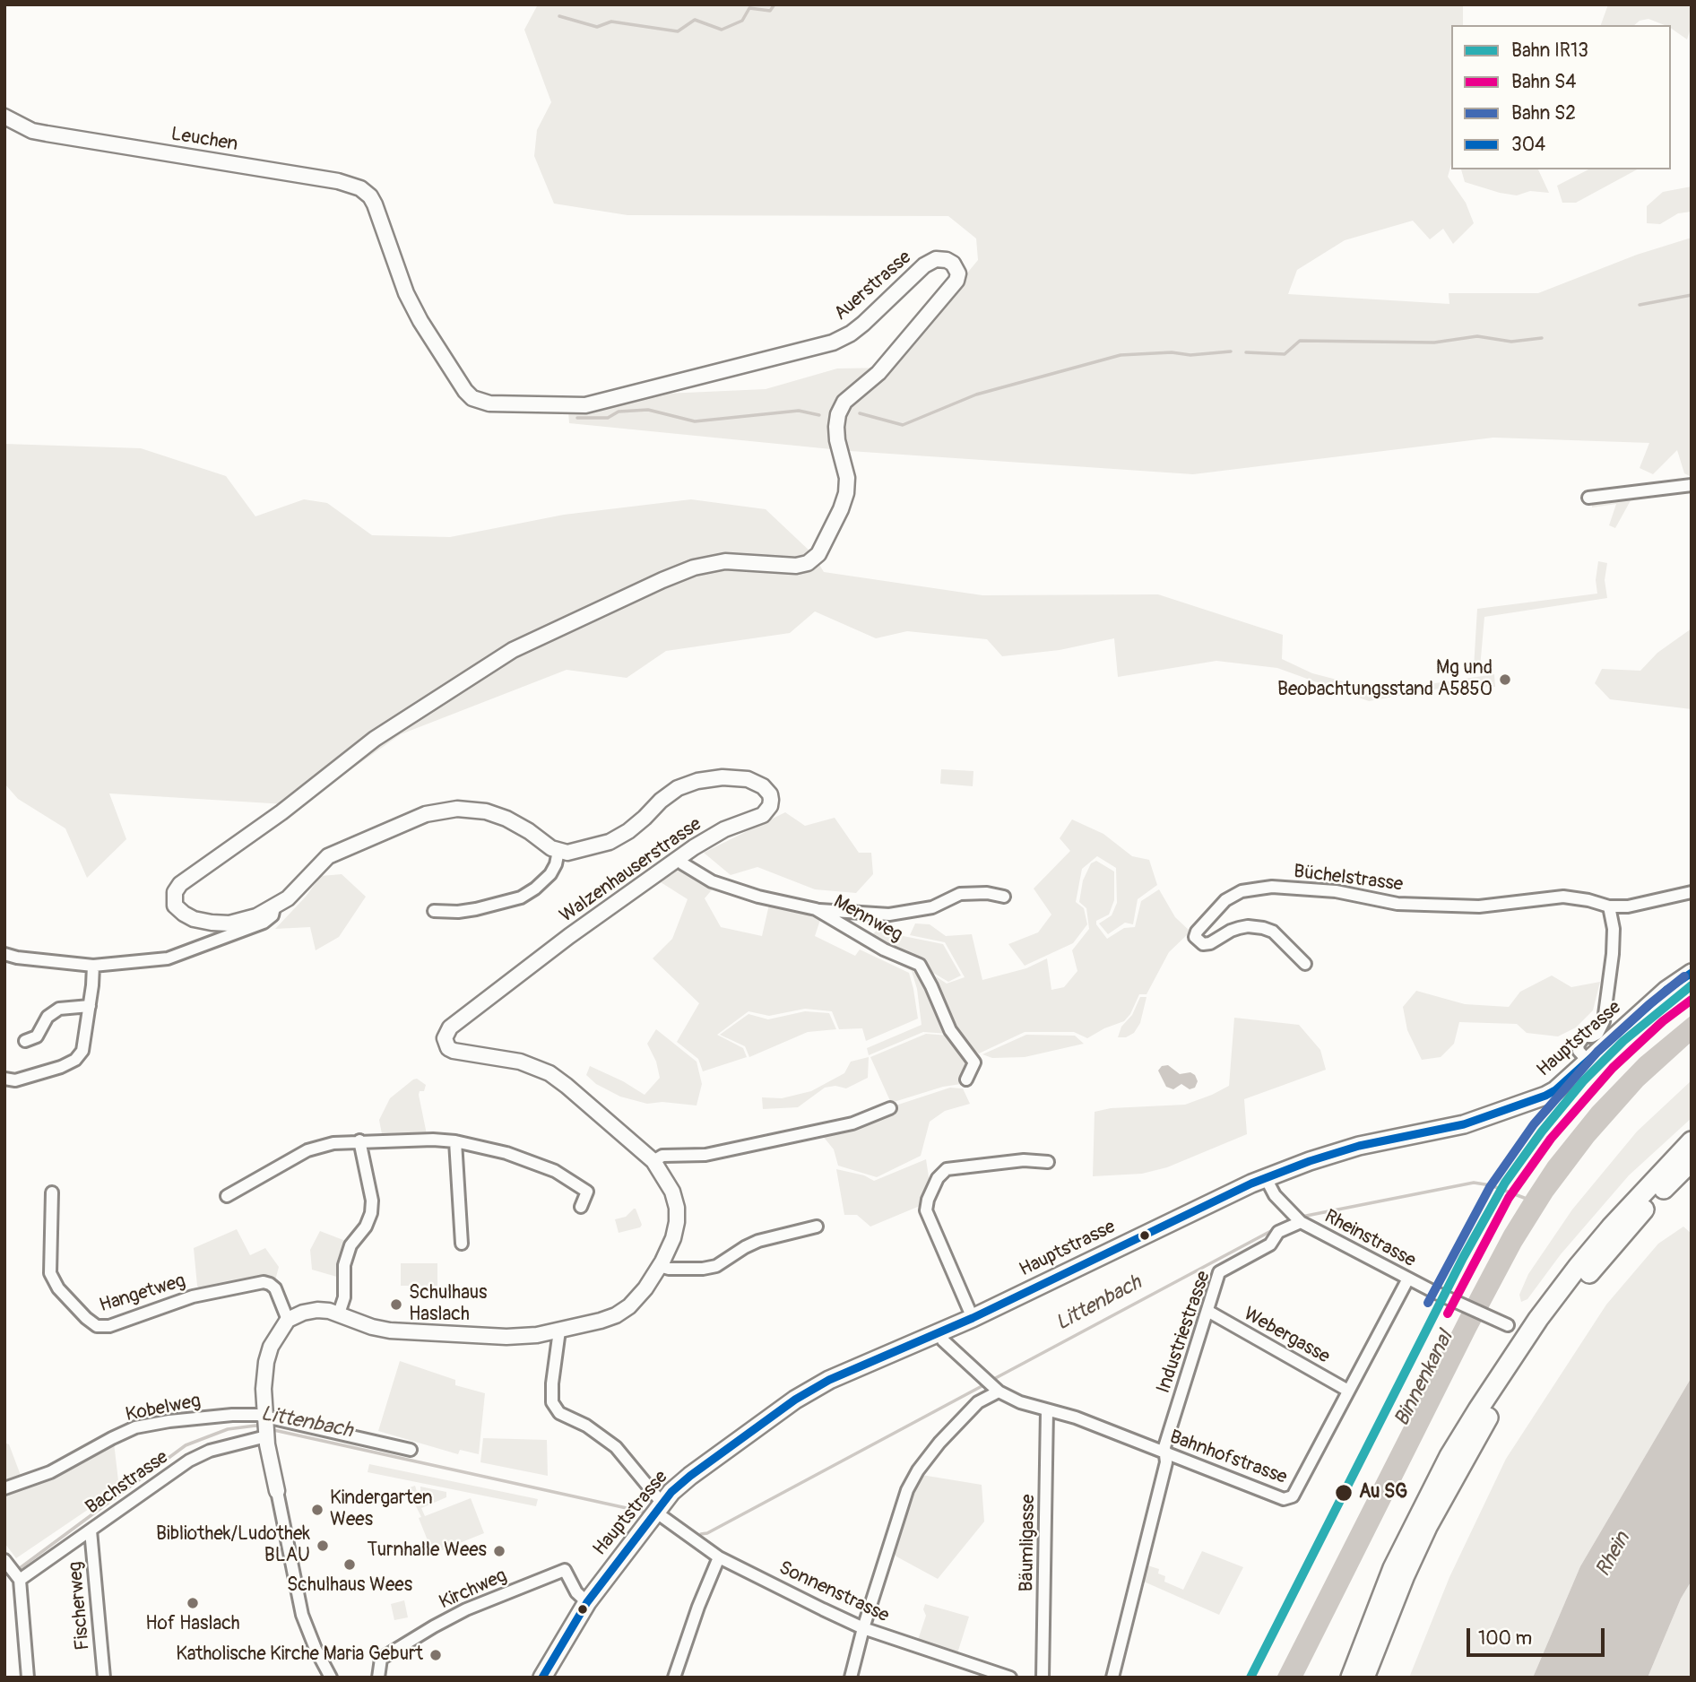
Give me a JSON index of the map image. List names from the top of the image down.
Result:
{
  "streets": {
    "main road": ["Hauptstrasse"],
    "street": [
      "Leuchen",
      "Auerstrasse",
      "Walzenhauserstrasse",
      "Büchelstrasse",
      "Mennweg",
      "Rheinstrasse",
      "Hangetweg",
      "Industriestrasse",
      "Webergasse",
      "Kobelweg",
      "Bahnhofstrasse",
      "Bachstrasse",
      "Bäumligasse",
      "Kirchweg",
      "Sonnenstrasse",
      "Fischerweg"
    ]
  },
  "crossings": [
    ["Leuchen", "Auerstrasse"],
    ["Walzenhauserstrasse", "Mennweg"],
    ["Walzenhauserstrasse", "Hangetweg"],
    ["Walzenhauserstrasse", "Sonnenstrasse"],
    ["Hauptstrasse", "Rheinstrasse"],
    ["Hauptstrasse", "Bahnhofstrasse"],
    ["Hauptstrasse", "Kirchweg"],
    ["Hauptstrasse", "Sonnenstrasse"],
    ["Rheinstrasse", "Industriestrasse"],
    ["Rheinstrasse", "Bahnhofstrasse"],
    ["Industriestrasse", "Webergasse"],
    ["Industriestrasse", "Bahnhofstrasse"],
    ["Webergasse", "Bahnhofstrasse"],
    ["Kobelweg", "Bachstrasse"],
    ["Bahnhofstrasse", "Bäumligasse"],
    ["Bachstrasse", "Fischerweg"]
  ],
  "water": ["Littenbach", "Binnenkanal", "Rhein"],
  "places": [
    "Mg und Beobachtungsstand A5850",
    "Schulhaus Haslach",
    "Au SG",
    "Kindergarten Wees",
    "Bibliothek/Ludothek BLAU",
    "Turnhalle Wees",
    "Schulhaus Wees",
    "Hof Haslach",
    "Katholische Kirche Maria Geburt"
  ],
  "lines": [
    "transit line 304",
    "rail line S2",
    "rail line IR13",
    "rail line S4"
  ],
  "legend": [
    "Bahn IR13",
    "Bahn S4",
    "Bahn S2",
    "304"
  ],
  "scale_bar": "100 m"
}
